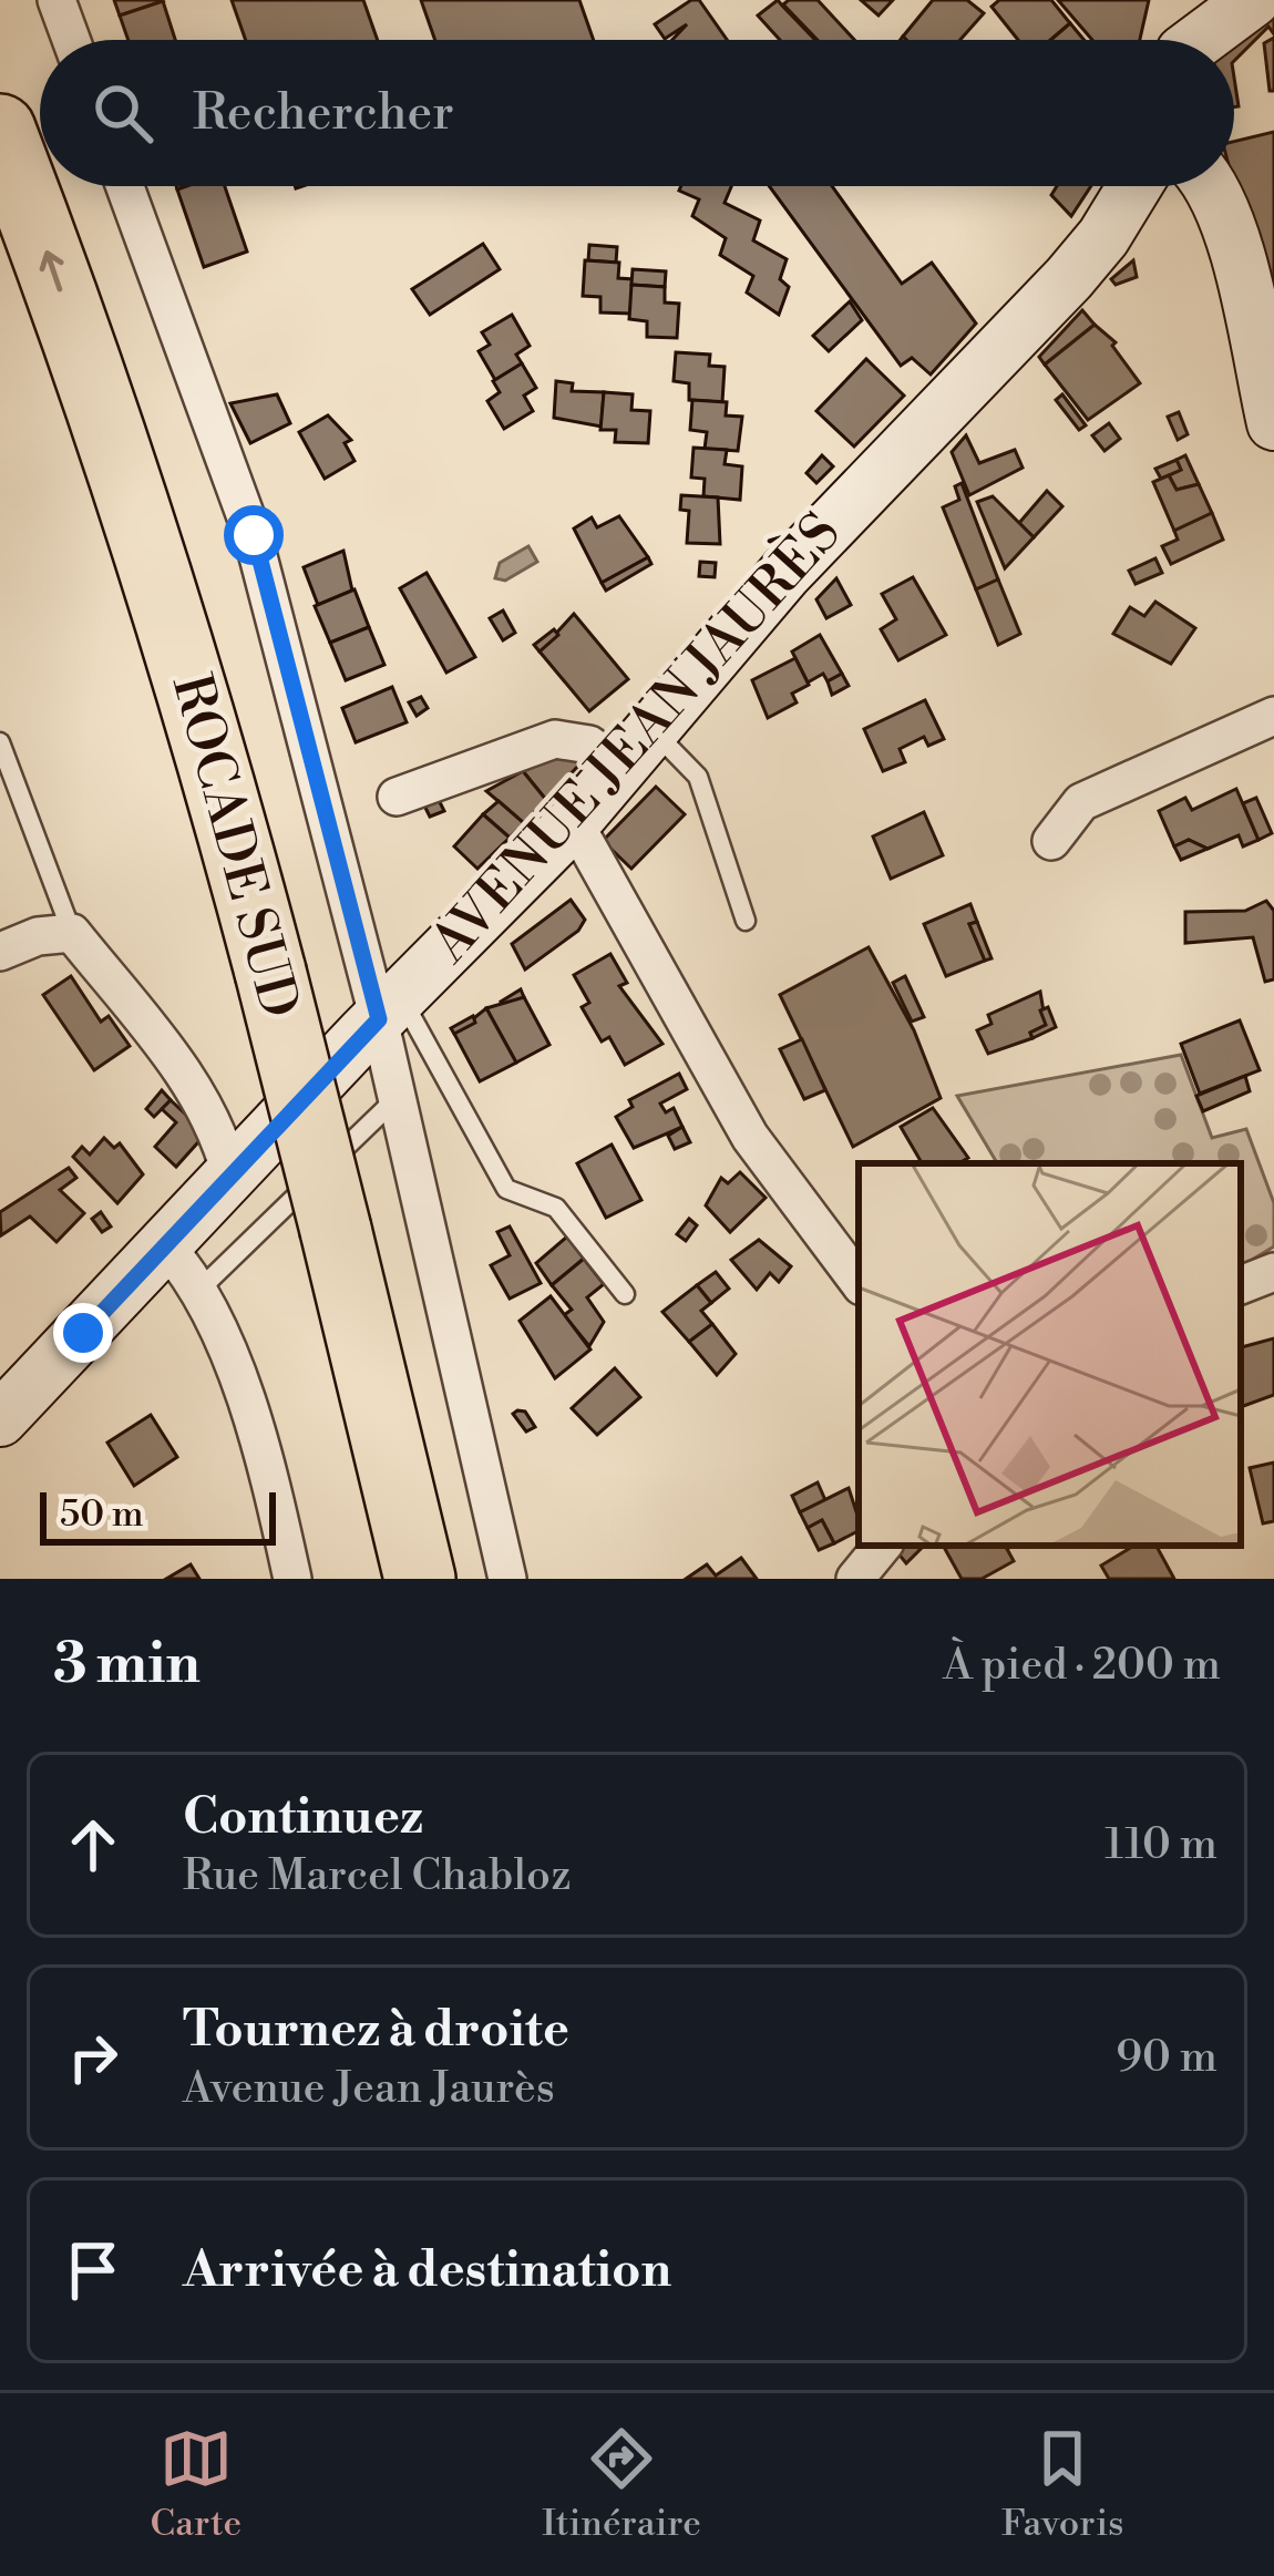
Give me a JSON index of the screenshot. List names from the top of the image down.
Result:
{
  "streets": {
    "highway": ["ROCADE SUD"],
    "main road": ["AVENUE JEAN JAURÈS"]
  },
  "scale_bar": "50 m",
  "page": {
    "search": "Rechercher",
    "scale": "50 m",
    "heading": ["3 min", "À pied · 200 m"],
    "list": [
      ["Continuez", "Rue Marcel Chabloz", "110 m"],
      ["Tournez à droite", "Avenue Jean Jaurès", "90 m"],
      "Arrivée à destination"
    ],
    "nav": ["Carte", "Itinéraire", "Favoris"]
  }
}
